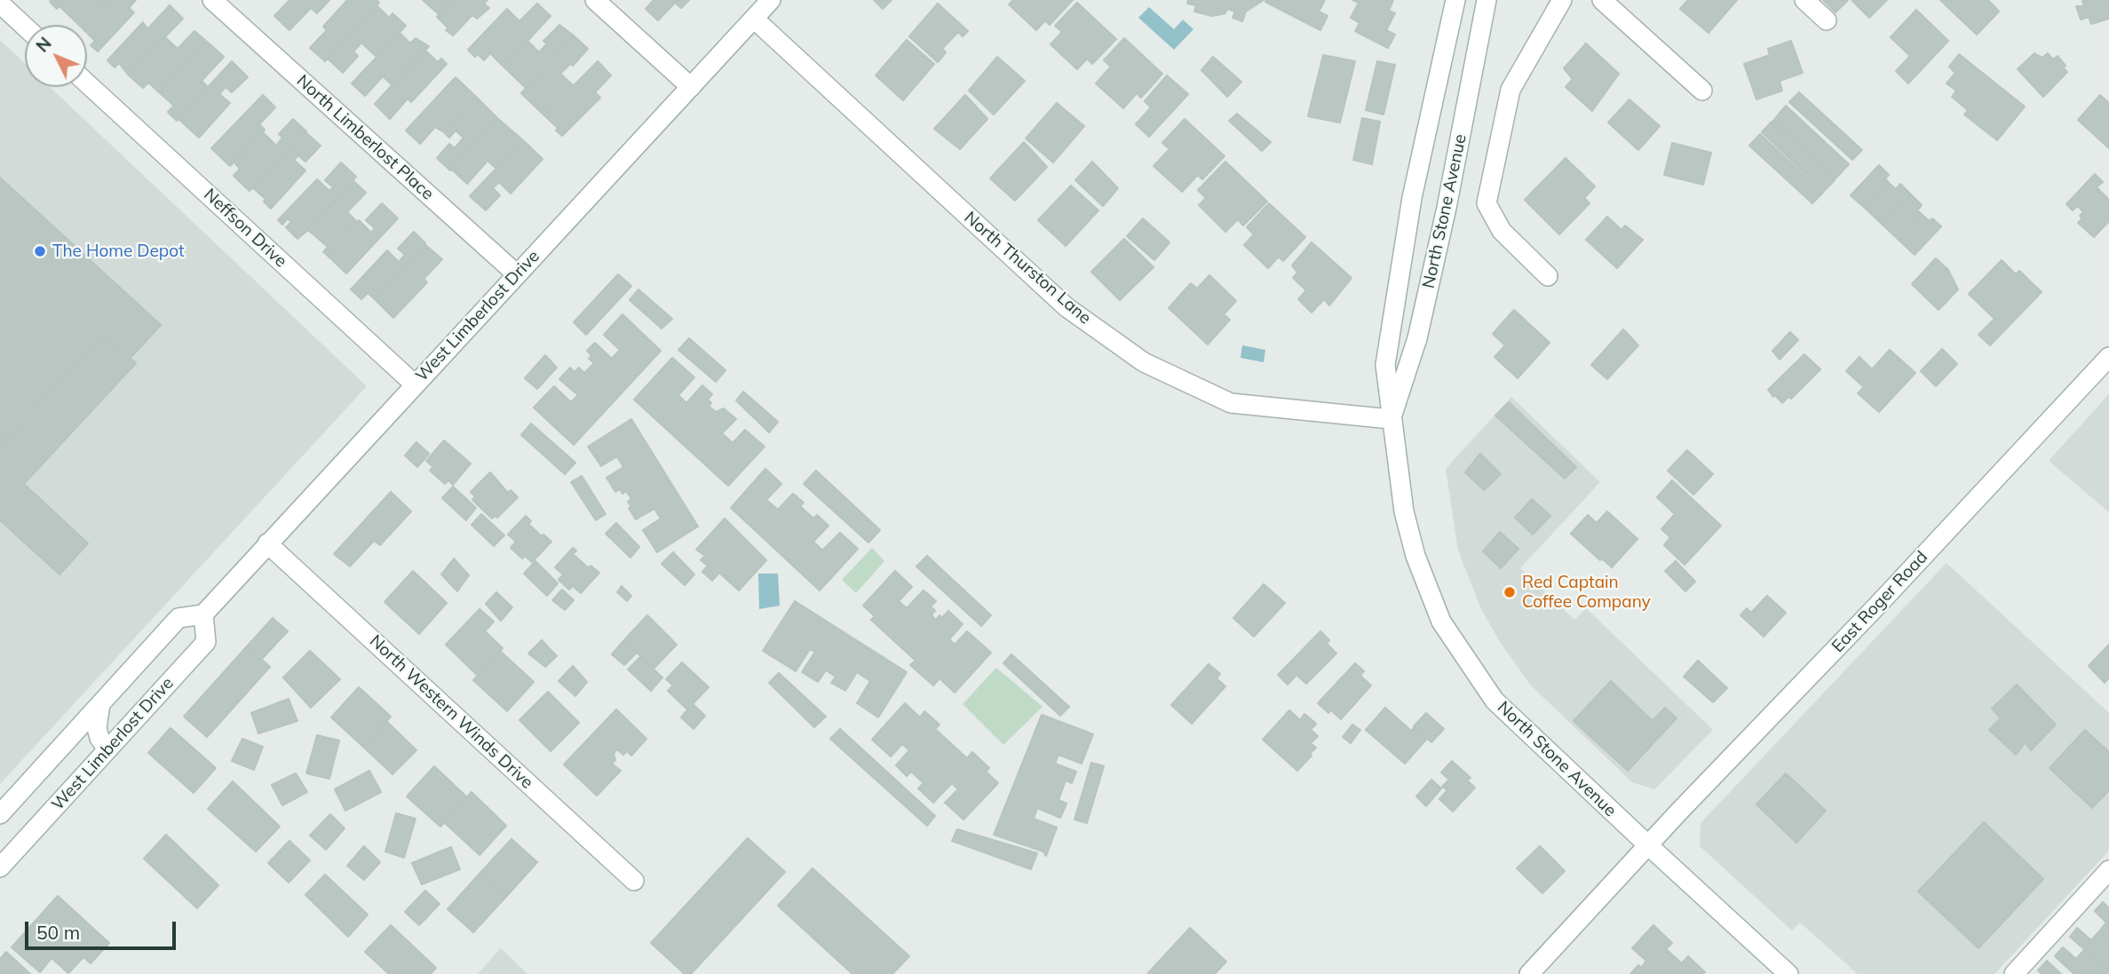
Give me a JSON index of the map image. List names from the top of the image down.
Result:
{
  "streets": {
    "street": [
      "North Limberlost Place",
      "North Stone Avenue",
      "Neffson Drive",
      "North Thurston Lane",
      "West Limberlost Drive",
      "East Roger Road",
      "North Western Winds Drive"
    ]
  },
  "crossings": [
    ["North Limberlost Place", "West Limberlost Drive"],
    ["North Stone Avenue", "North Thurston Lane"],
    ["North Stone Avenue", "East Roger Road"],
    ["Neffson Drive", "West Limberlost Drive"],
    ["North Thurston Lane", "West Limberlost Drive"],
    ["West Limberlost Drive", "North Western Winds Drive"]
  ],
  "places": ["The Home Depot", "Red Captain Coffee Company"],
  "scale_bar": "50 m",
  "north": "top left"
}
